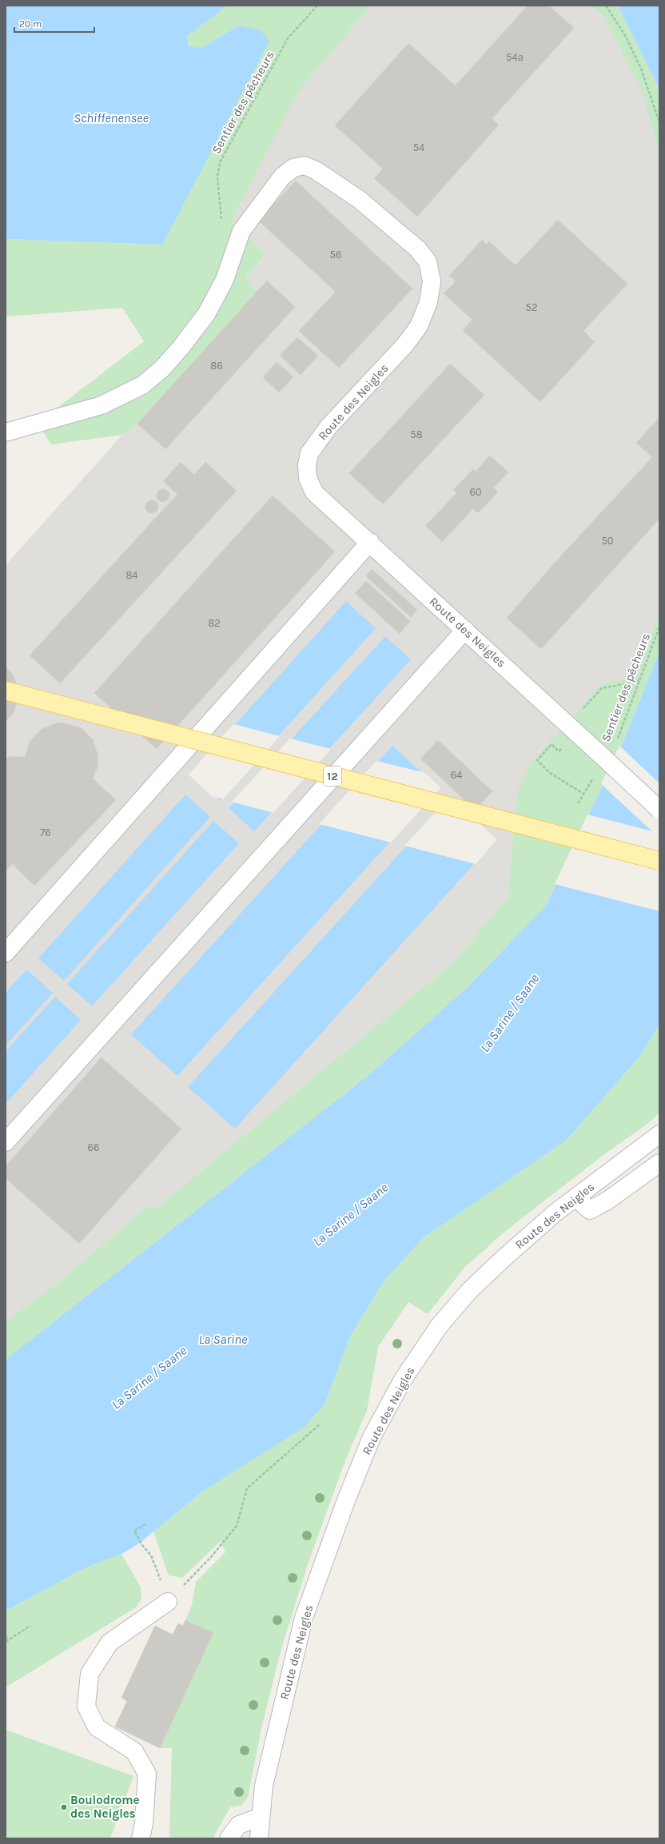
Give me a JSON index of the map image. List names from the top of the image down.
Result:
{
  "streets": {
    "main road": ["12"],
    "street": ["Route des Neigles"],
    "path": ["Sentier des pêcheurs"]
  },
  "water": ["Schiffenensee", "La Sarine / Saane", "La Sarine"],
  "places": ["Boulodrome des Neigles"],
  "house_numbers": [
    "54a",
    "54",
    "56",
    "52",
    "86",
    "58",
    "60",
    "50",
    "84",
    "82",
    "64",
    "76",
    "66"
  ],
  "scale_bar": "20 m"
}
